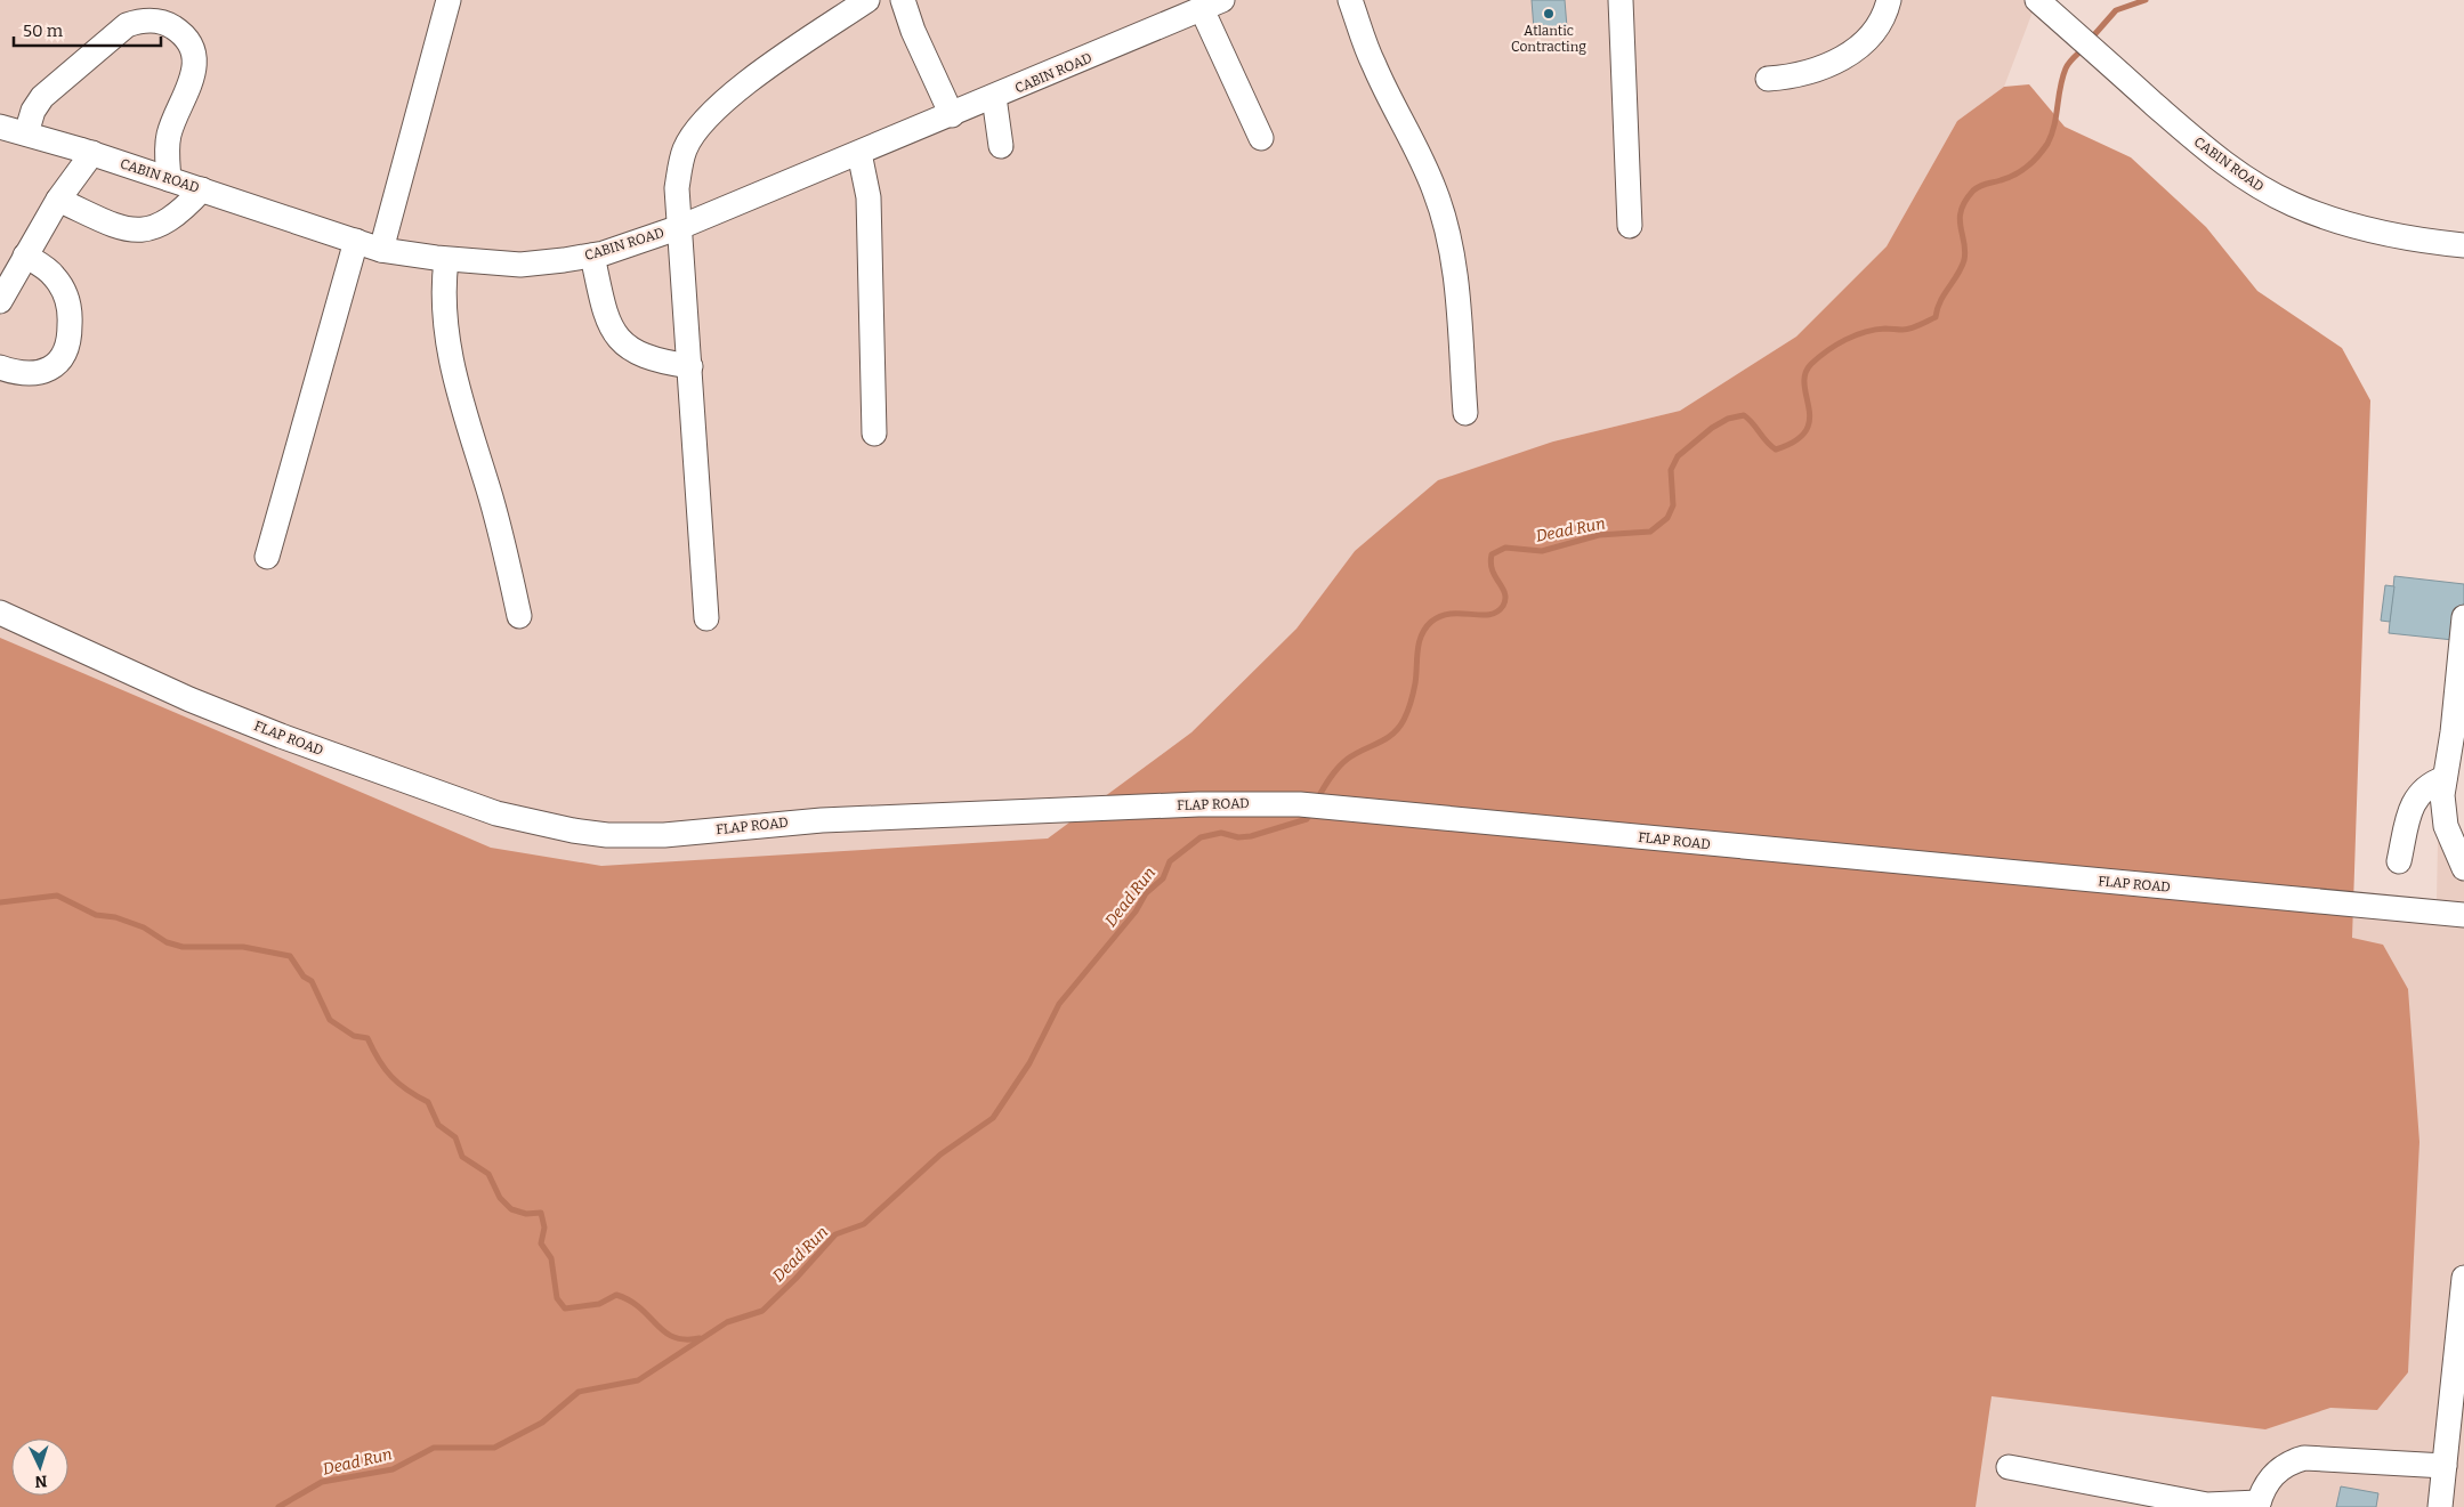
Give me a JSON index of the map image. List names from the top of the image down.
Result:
{
  "streets": {
    "lane": ["CABIN ROAD", "FLAP ROAD"]
  },
  "water": ["Dead Run"],
  "places": ["Atlantic Contracting"],
  "scale_bar": "50 m",
  "north": "bottom"
}
